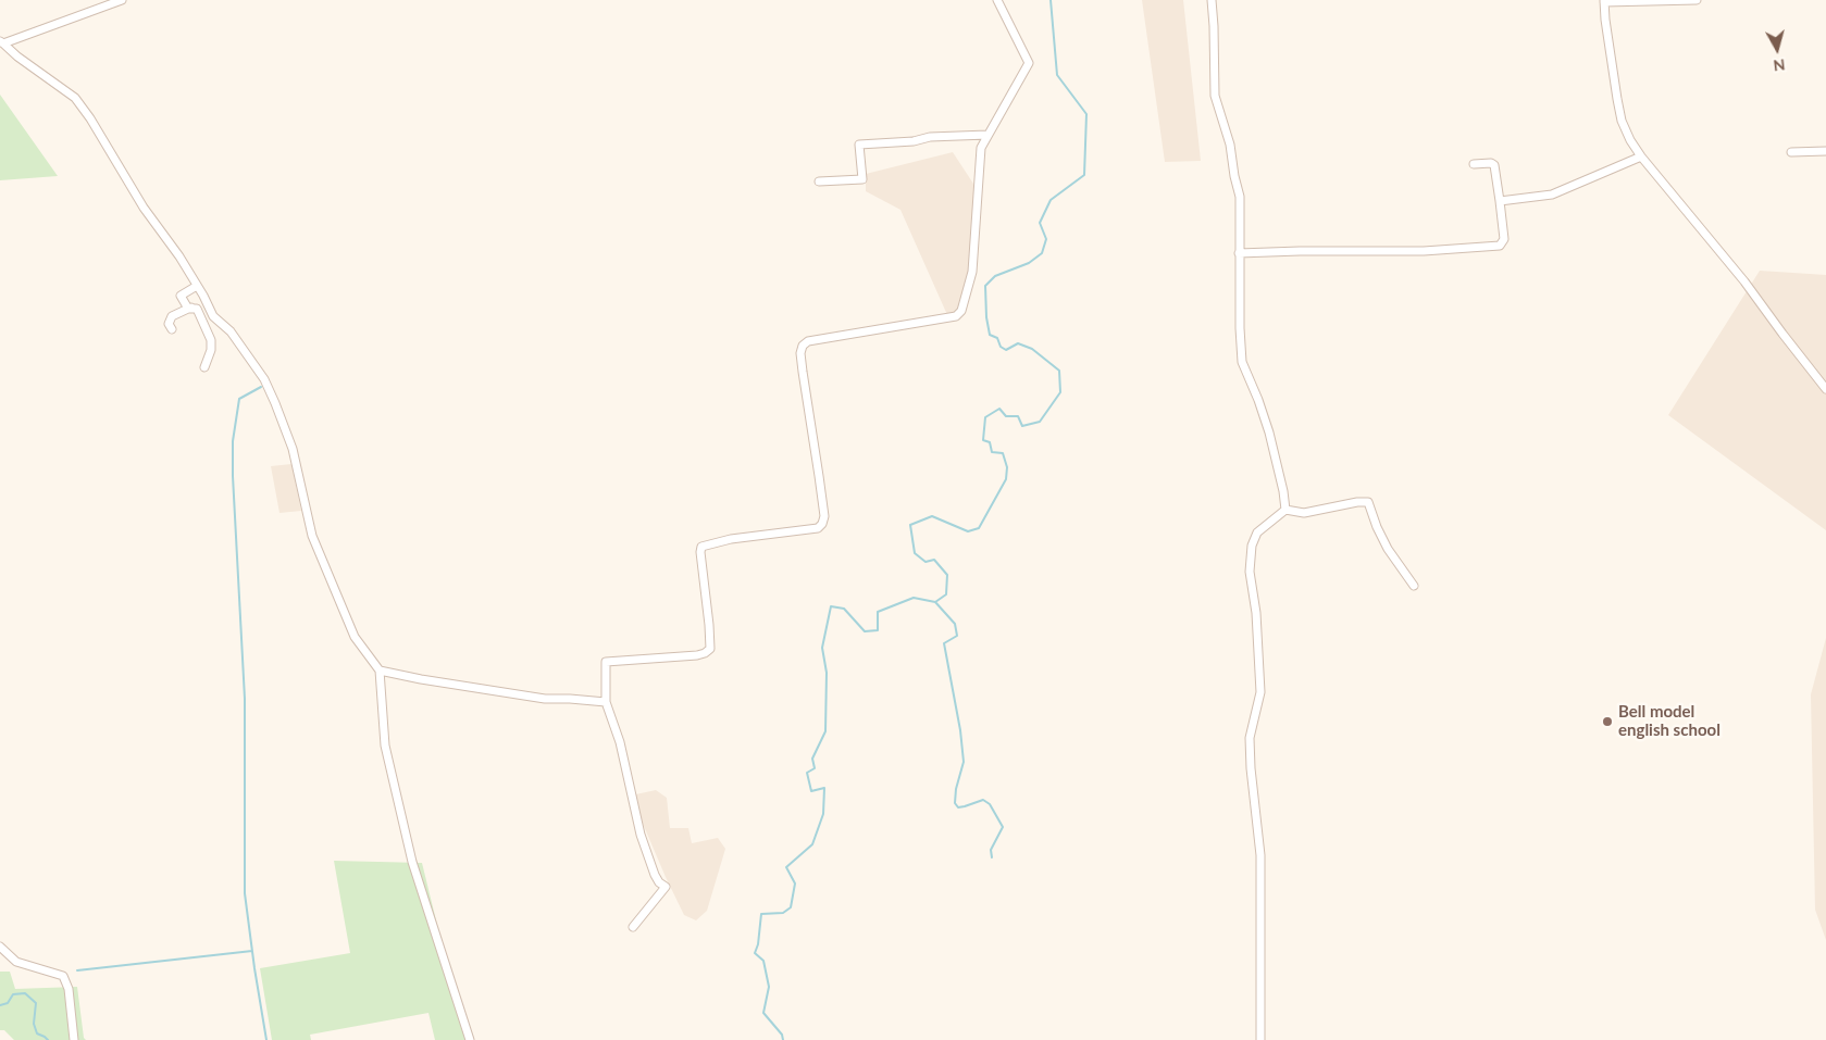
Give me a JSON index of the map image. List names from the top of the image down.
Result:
{
  "places": ["Bell model english school"],
  "north": "bottom"
}
